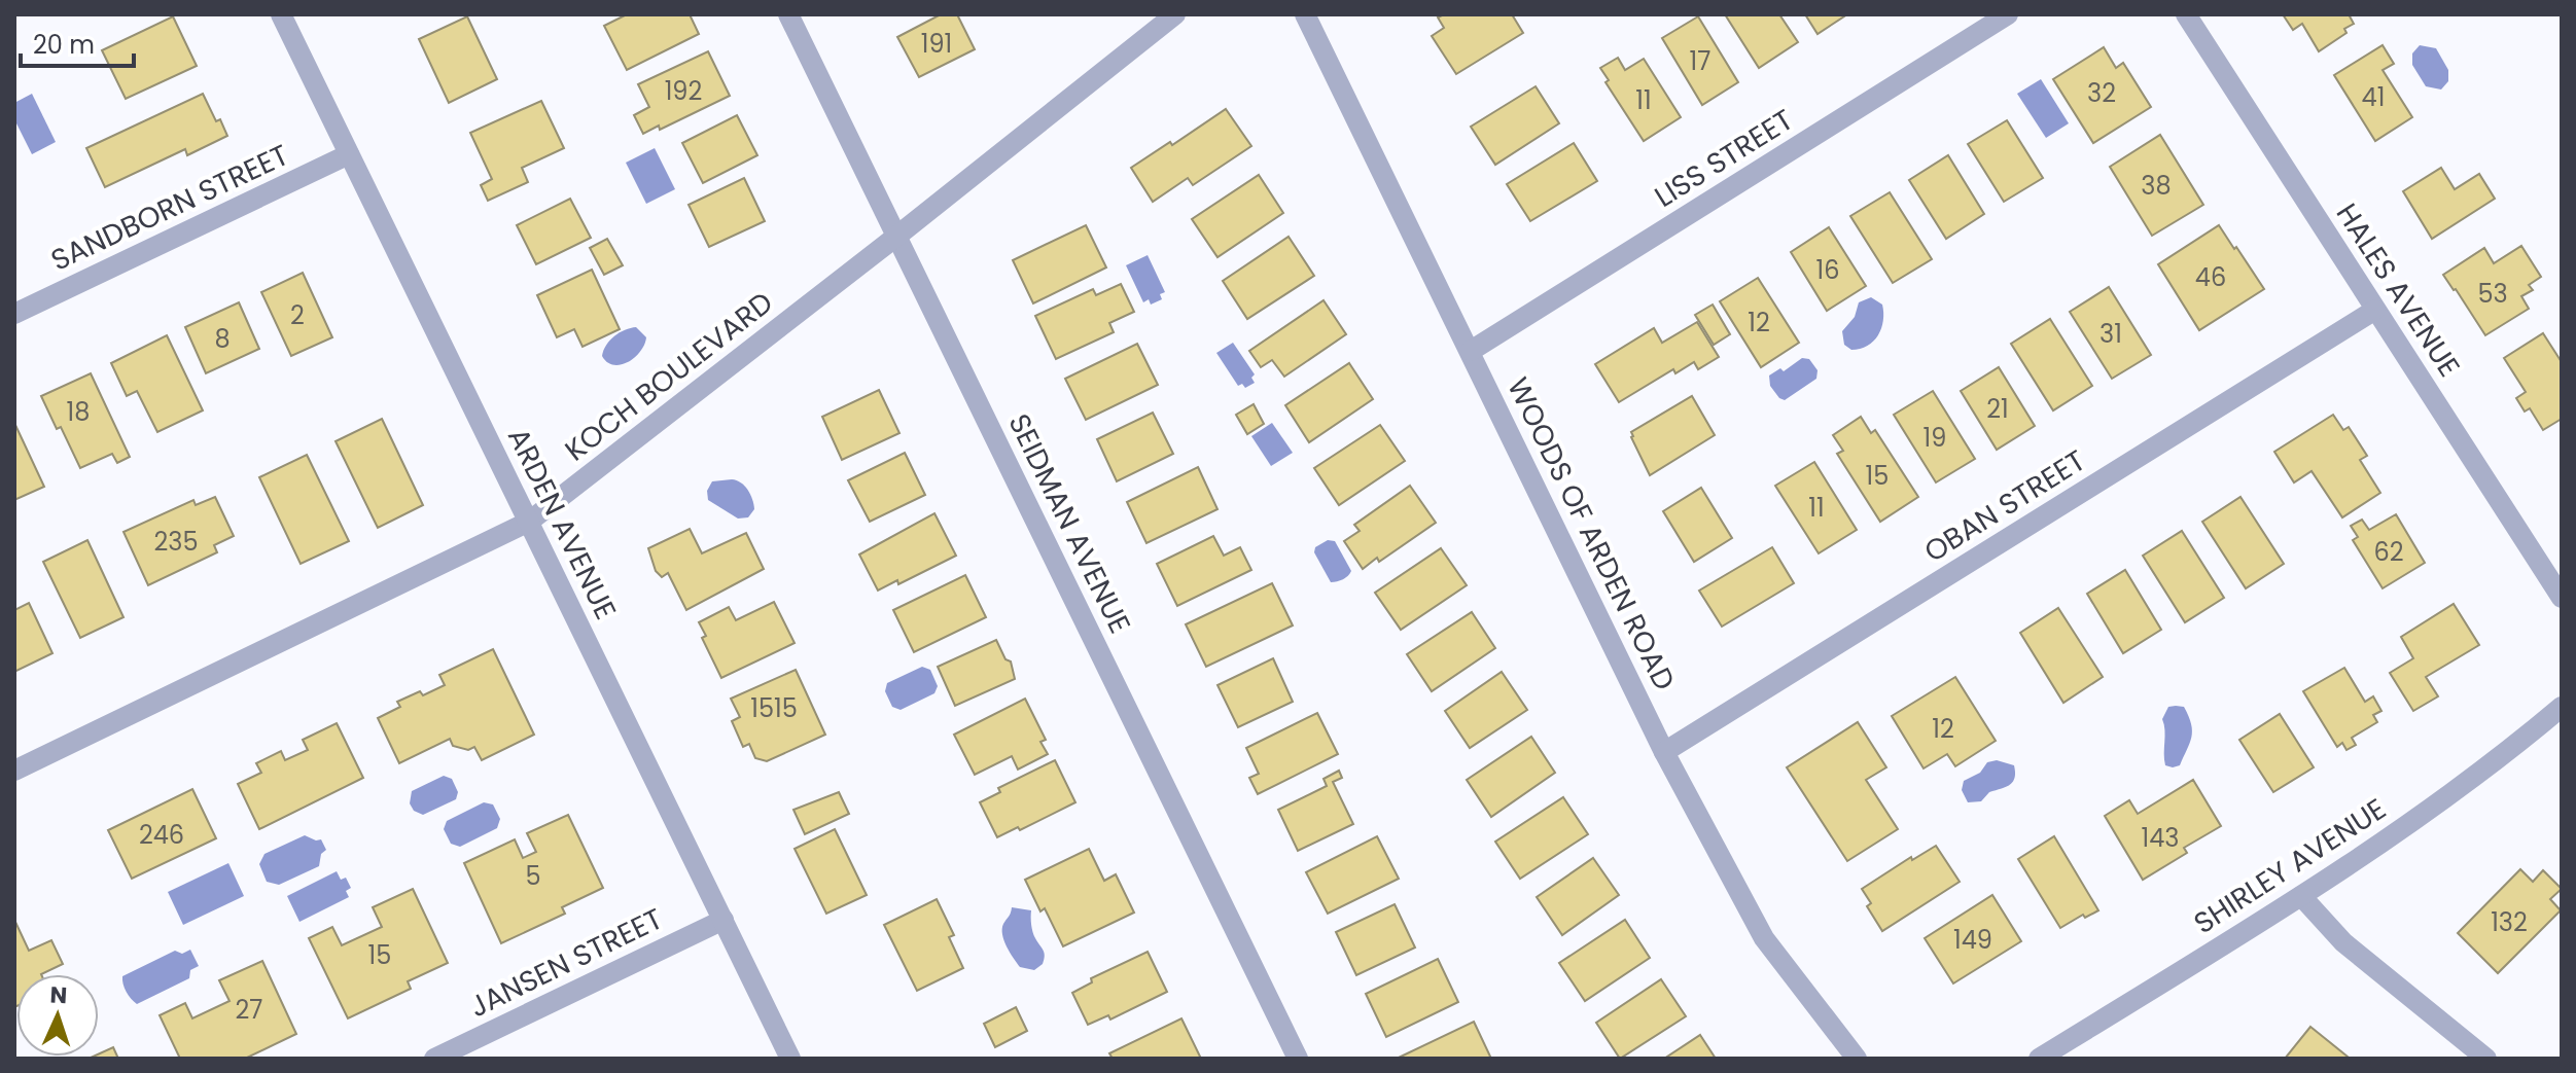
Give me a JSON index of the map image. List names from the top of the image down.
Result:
{
  "streets": {
    "street": [
      "LISS STREET",
      "SANDBORN STREET",
      "HALES AVENUE",
      "KOCH BOULEVARD",
      "OBAN STREET",
      "ARDEN AVENUE",
      "SEIDMAN AVENUE",
      "WOODS OF ARDEN ROAD",
      "SHIRLEY AVENUE",
      "JANSEN STREET"
    ]
  },
  "crossings": [
    ["LISS STREET", "WOODS OF ARDEN ROAD"],
    ["SANDBORN STREET", "ARDEN AVENUE"],
    ["HALES AVENUE", "OBAN STREET"],
    ["KOCH BOULEVARD", "ARDEN AVENUE"],
    ["KOCH BOULEVARD", "SEIDMAN AVENUE"],
    ["OBAN STREET", "WOODS OF ARDEN ROAD"],
    ["ARDEN AVENUE", "JANSEN STREET"]
  ],
  "house_numbers": [
    "191",
    "17",
    "192",
    "32",
    "41",
    "11",
    "38",
    "16",
    "46",
    "53",
    "2",
    "12",
    "31",
    "8",
    "21",
    "18",
    "19",
    "15",
    "11",
    "235",
    "62",
    "1515",
    "12",
    "246",
    "143",
    "5",
    "132",
    "149",
    "15",
    "27"
  ],
  "scale_bar": "20 m",
  "north": "top"
}
